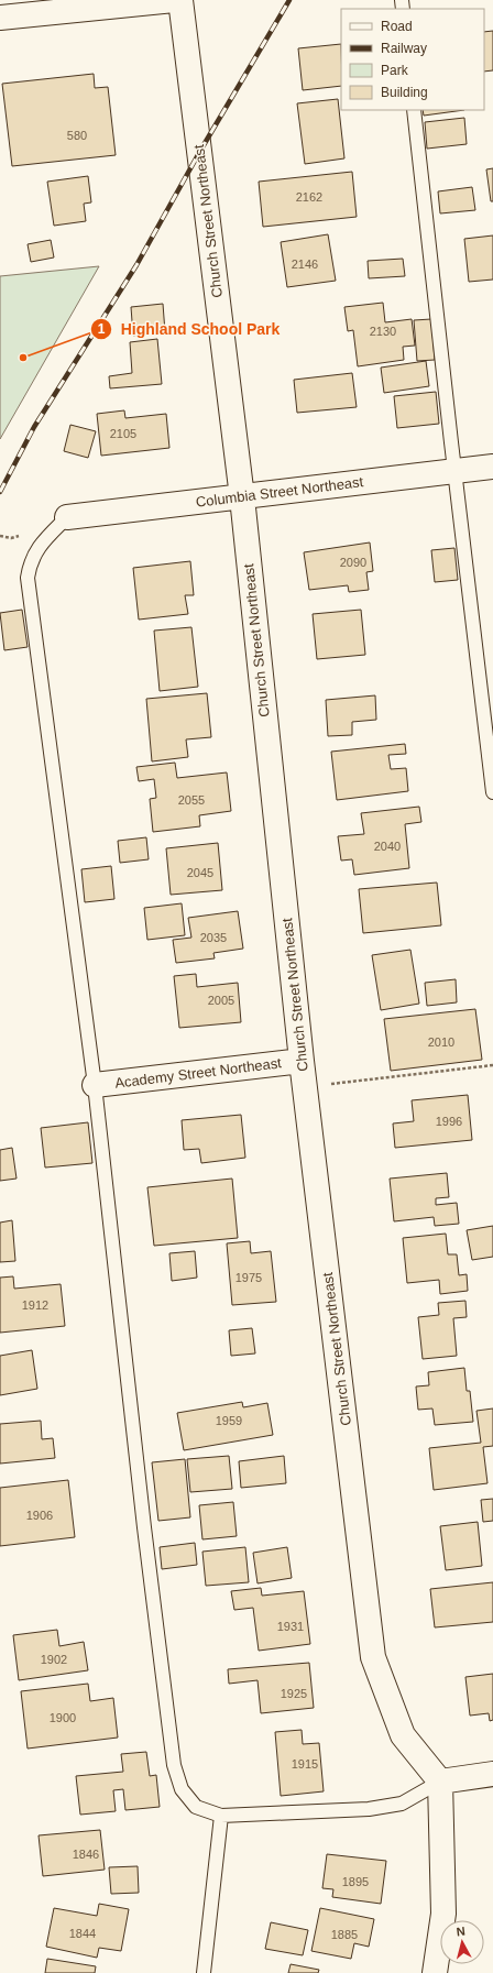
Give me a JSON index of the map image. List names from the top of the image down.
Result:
{
  "streets": {
    "street": ["Church Street Northeast", "Columbia Street Northeast", "Academy Street Northeast"]
  },
  "crossings": [
    ["Church Street Northeast", "Columbia Street Northeast"],
    ["Church Street Northeast", "Academy Street Northeast"]
  ],
  "places": ["Highland School Park"],
  "house_numbers": [
    "580",
    "2162",
    "2146",
    "2130",
    "2105",
    "2090",
    "2055",
    "2040",
    "2045",
    "2035",
    "2005",
    "2010",
    "1996",
    "1975",
    "1912",
    "1959",
    "1906",
    "1931",
    "1902",
    "1925",
    "1900",
    "1915",
    "1846",
    "1895",
    "1844",
    "1885"
  ],
  "legend": [
    "Road",
    "Railway",
    "Park",
    "Building"
  ],
  "north": "top"
}
